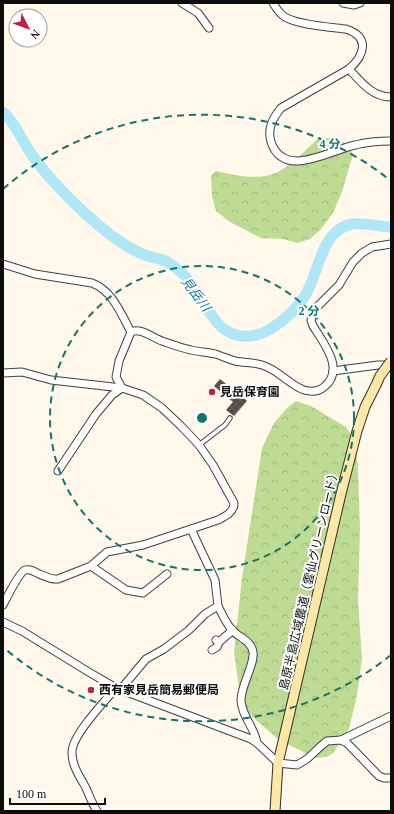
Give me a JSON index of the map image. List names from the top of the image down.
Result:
{
  "streets": {
    "street": ["島原半島広域農道（雲仙グリーンロード）"]
  },
  "water": ["見岳川"],
  "places": ["見岳保育園", "西有家見岳簡易郵便局"],
  "scale_bar": "100 m",
  "north": "bottom right",
  "rings": ["4 分", "2 分"]
}
